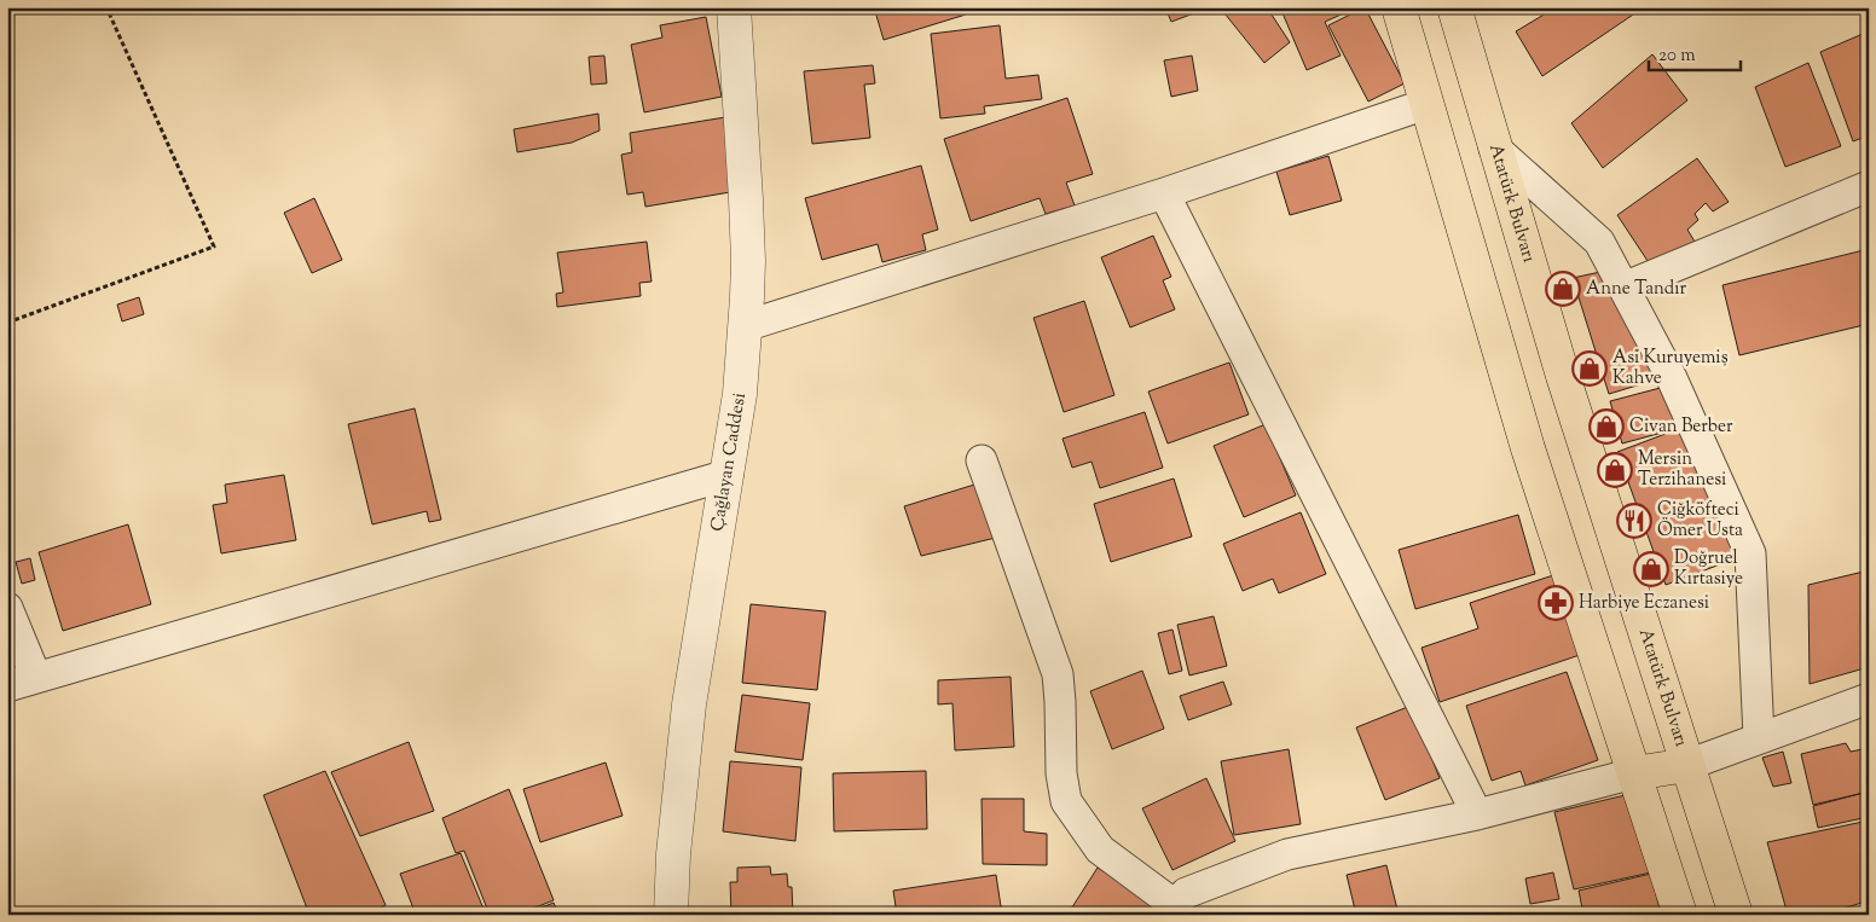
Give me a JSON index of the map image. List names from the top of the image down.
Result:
{
  "streets": {
    "highway": ["Atatürk Bulvarı"],
    "street": ["Çağlayan Caddesi"]
  },
  "places": {
    "shop": [
      "Anne Tandır",
      "Asi Kuruyemiş Kahve",
      "Civan Berber",
      "Mersin Terzihanesi",
      "Doğruel Kırtasiye"
    ],
    "restaurant": ["Çiğköfteci Ömer Usta"],
    "pharmacy": ["Harbiye Eczanesi"]
  },
  "scale_bar": "20 m"
}
